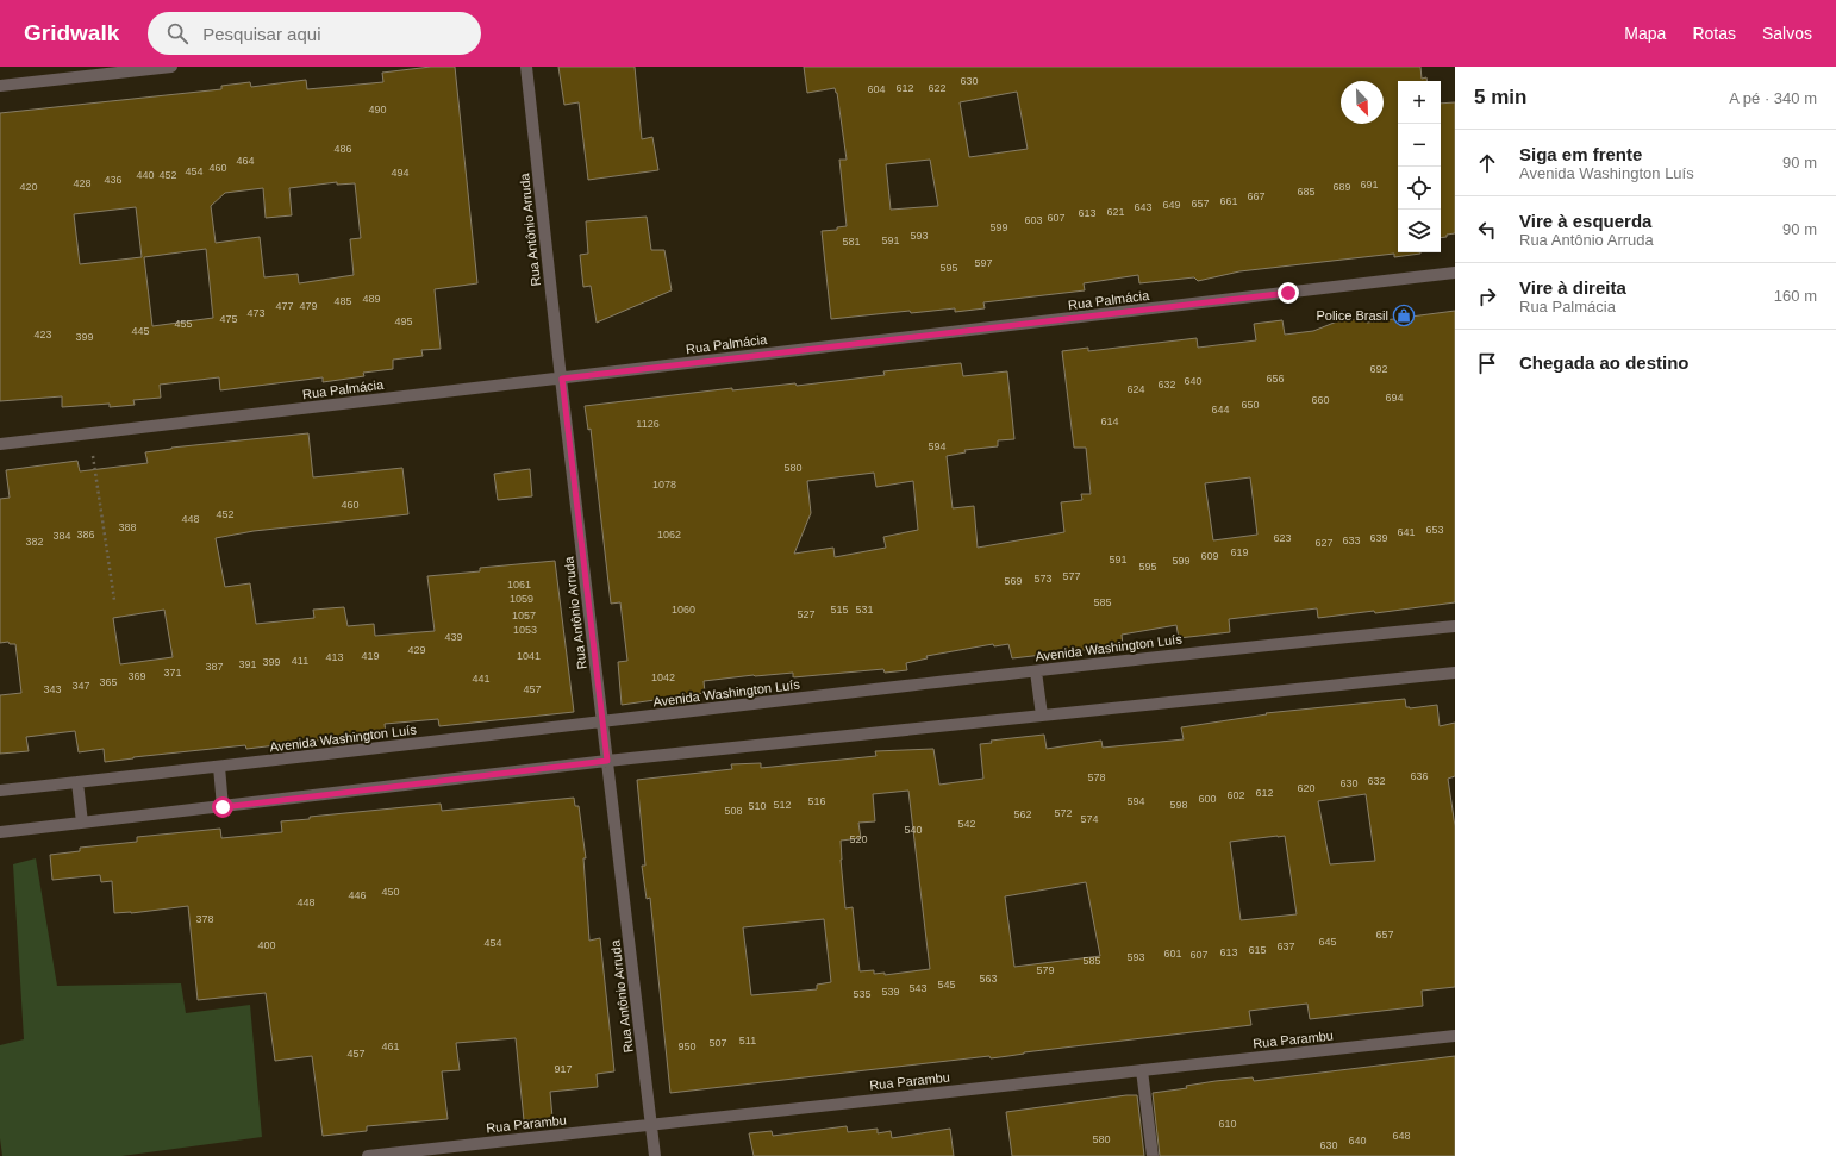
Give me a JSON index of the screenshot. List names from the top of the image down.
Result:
{
  "streets": {
    "street": [
      "Rua Antônio Arruda",
      "Rua Palmácia",
      "Avenida Washington Luís",
      "Rua Parambu"
    ]
  },
  "crossings": [
    ["Rua Antônio Arruda", "Rua Palmácia"],
    ["Rua Antônio Arruda", "Avenida Washington Luís"],
    ["Rua Antônio Arruda", "Rua Parambu"]
  ],
  "places": {
    "shop": ["Police Brasil"]
  },
  "house_numbers": [
    "630",
    "612",
    "622",
    "604",
    "490",
    "486",
    "464",
    "460",
    "454",
    "494",
    "440",
    "452",
    "436",
    "428",
    "691",
    "420",
    "689",
    "685",
    "667",
    "661",
    "657",
    "649",
    "643",
    "621",
    "613",
    "607",
    "603",
    "599",
    "593",
    "591",
    "581",
    "597",
    "595",
    "489",
    "485",
    "477",
    "479",
    "473",
    "475",
    "495",
    "455",
    "445",
    "423",
    "399",
    "692",
    "656",
    "640",
    "632",
    "624",
    "694",
    "660",
    "650",
    "644",
    "614",
    "1126",
    "594",
    "580",
    "1078",
    "460",
    "452",
    "448",
    "388",
    "653",
    "641",
    "386",
    "1062",
    "384",
    "623",
    "639",
    "633",
    "382",
    "627",
    "619",
    "609",
    "591",
    "599",
    "595",
    "577",
    "573",
    "569",
    "1061",
    "1059",
    "585",
    "1060",
    "515",
    "531",
    "527",
    "1057",
    "1053",
    "439",
    "429",
    "419",
    "1041",
    "413",
    "411",
    "399",
    "391",
    "387",
    "371",
    "369",
    "1042",
    "441",
    "365",
    "347",
    "343",
    "457",
    "636",
    "578",
    "632",
    "630",
    "620",
    "612",
    "602",
    "600",
    "516",
    "594",
    "512",
    "598",
    "510",
    "508",
    "572",
    "562",
    "574",
    "542",
    "540",
    "520",
    "450",
    "446",
    "448",
    "378",
    "657",
    "645",
    "454",
    "400",
    "637",
    "615",
    "613",
    "601",
    "607",
    "593",
    "585",
    "579",
    "563",
    "545",
    "543",
    "539",
    "535",
    "511",
    "507",
    "461",
    "950",
    "457",
    "917",
    "610",
    "648",
    "580",
    "640",
    "630"
  ],
  "north": "bottom right",
  "page": {
    "header": "Gridwalk",
    "search": "Pesquisar aqui",
    "nav": ["Mapa", "Rotas", "Salvos"],
    "heading": ["5 min", "A pé · 340 m"],
    "map_buttons": ["+", "−"],
    "list": [
      ["Siga em frente", "Avenida Washington Luís", "90 m"],
      ["Vire à esquerda", "Rua Antônio Arruda", "90 m"],
      ["Vire à direita", "Rua Palmácia", "160 m"],
      "Chegada ao destino"
    ]
  }
}
